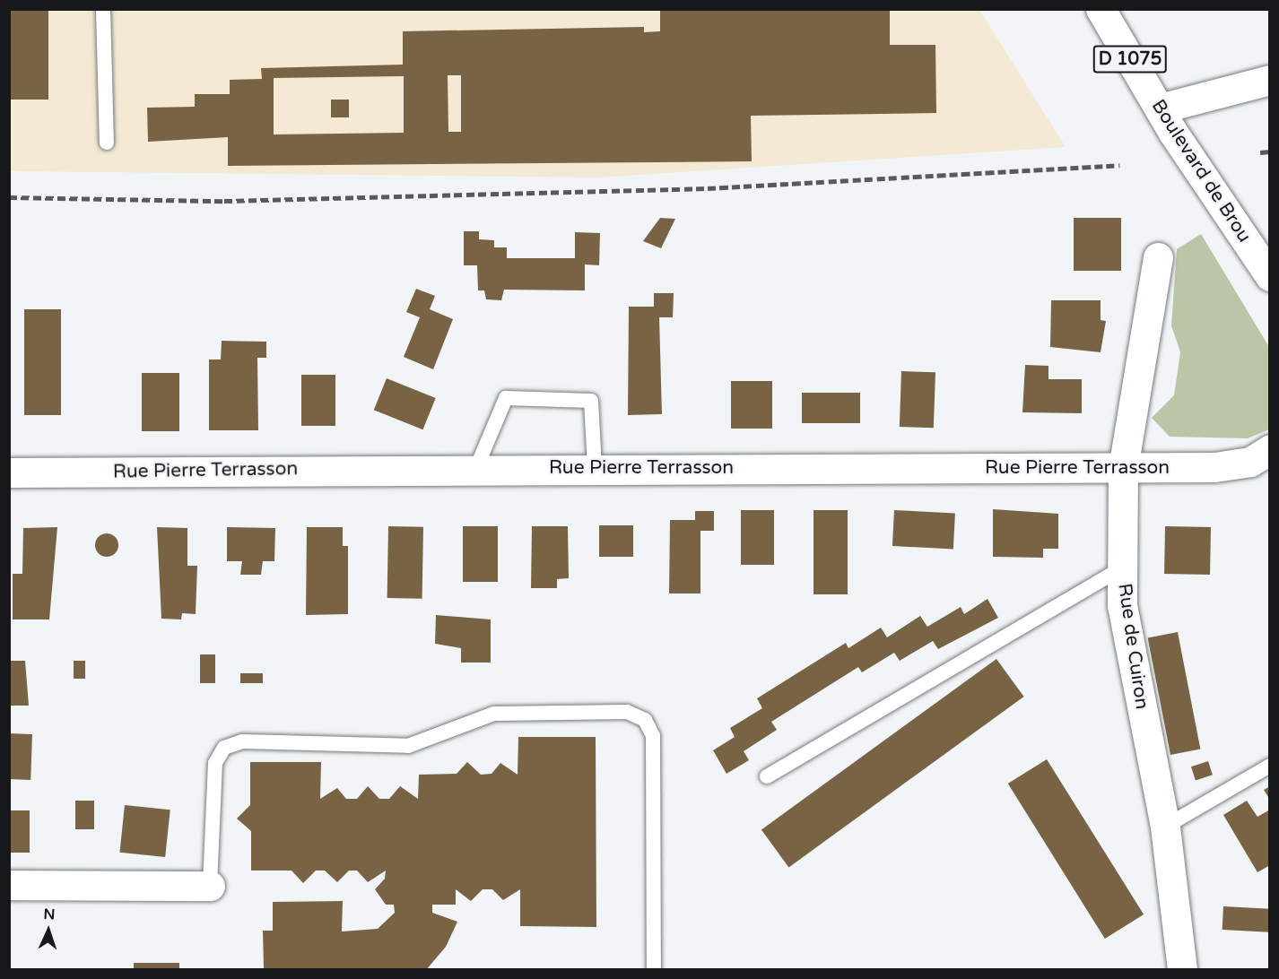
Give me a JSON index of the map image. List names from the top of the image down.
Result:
{
  "streets": {
    "street": [
      "D 1075",
      "Boulevard de Brou",
      "Rue Pierre Terrasson",
      "Rue de Cuiron"
    ]
  },
  "crossings": [
    ["Rue Pierre Terrasson", "Rue de Cuiron"]
  ],
  "north": "top"
}
